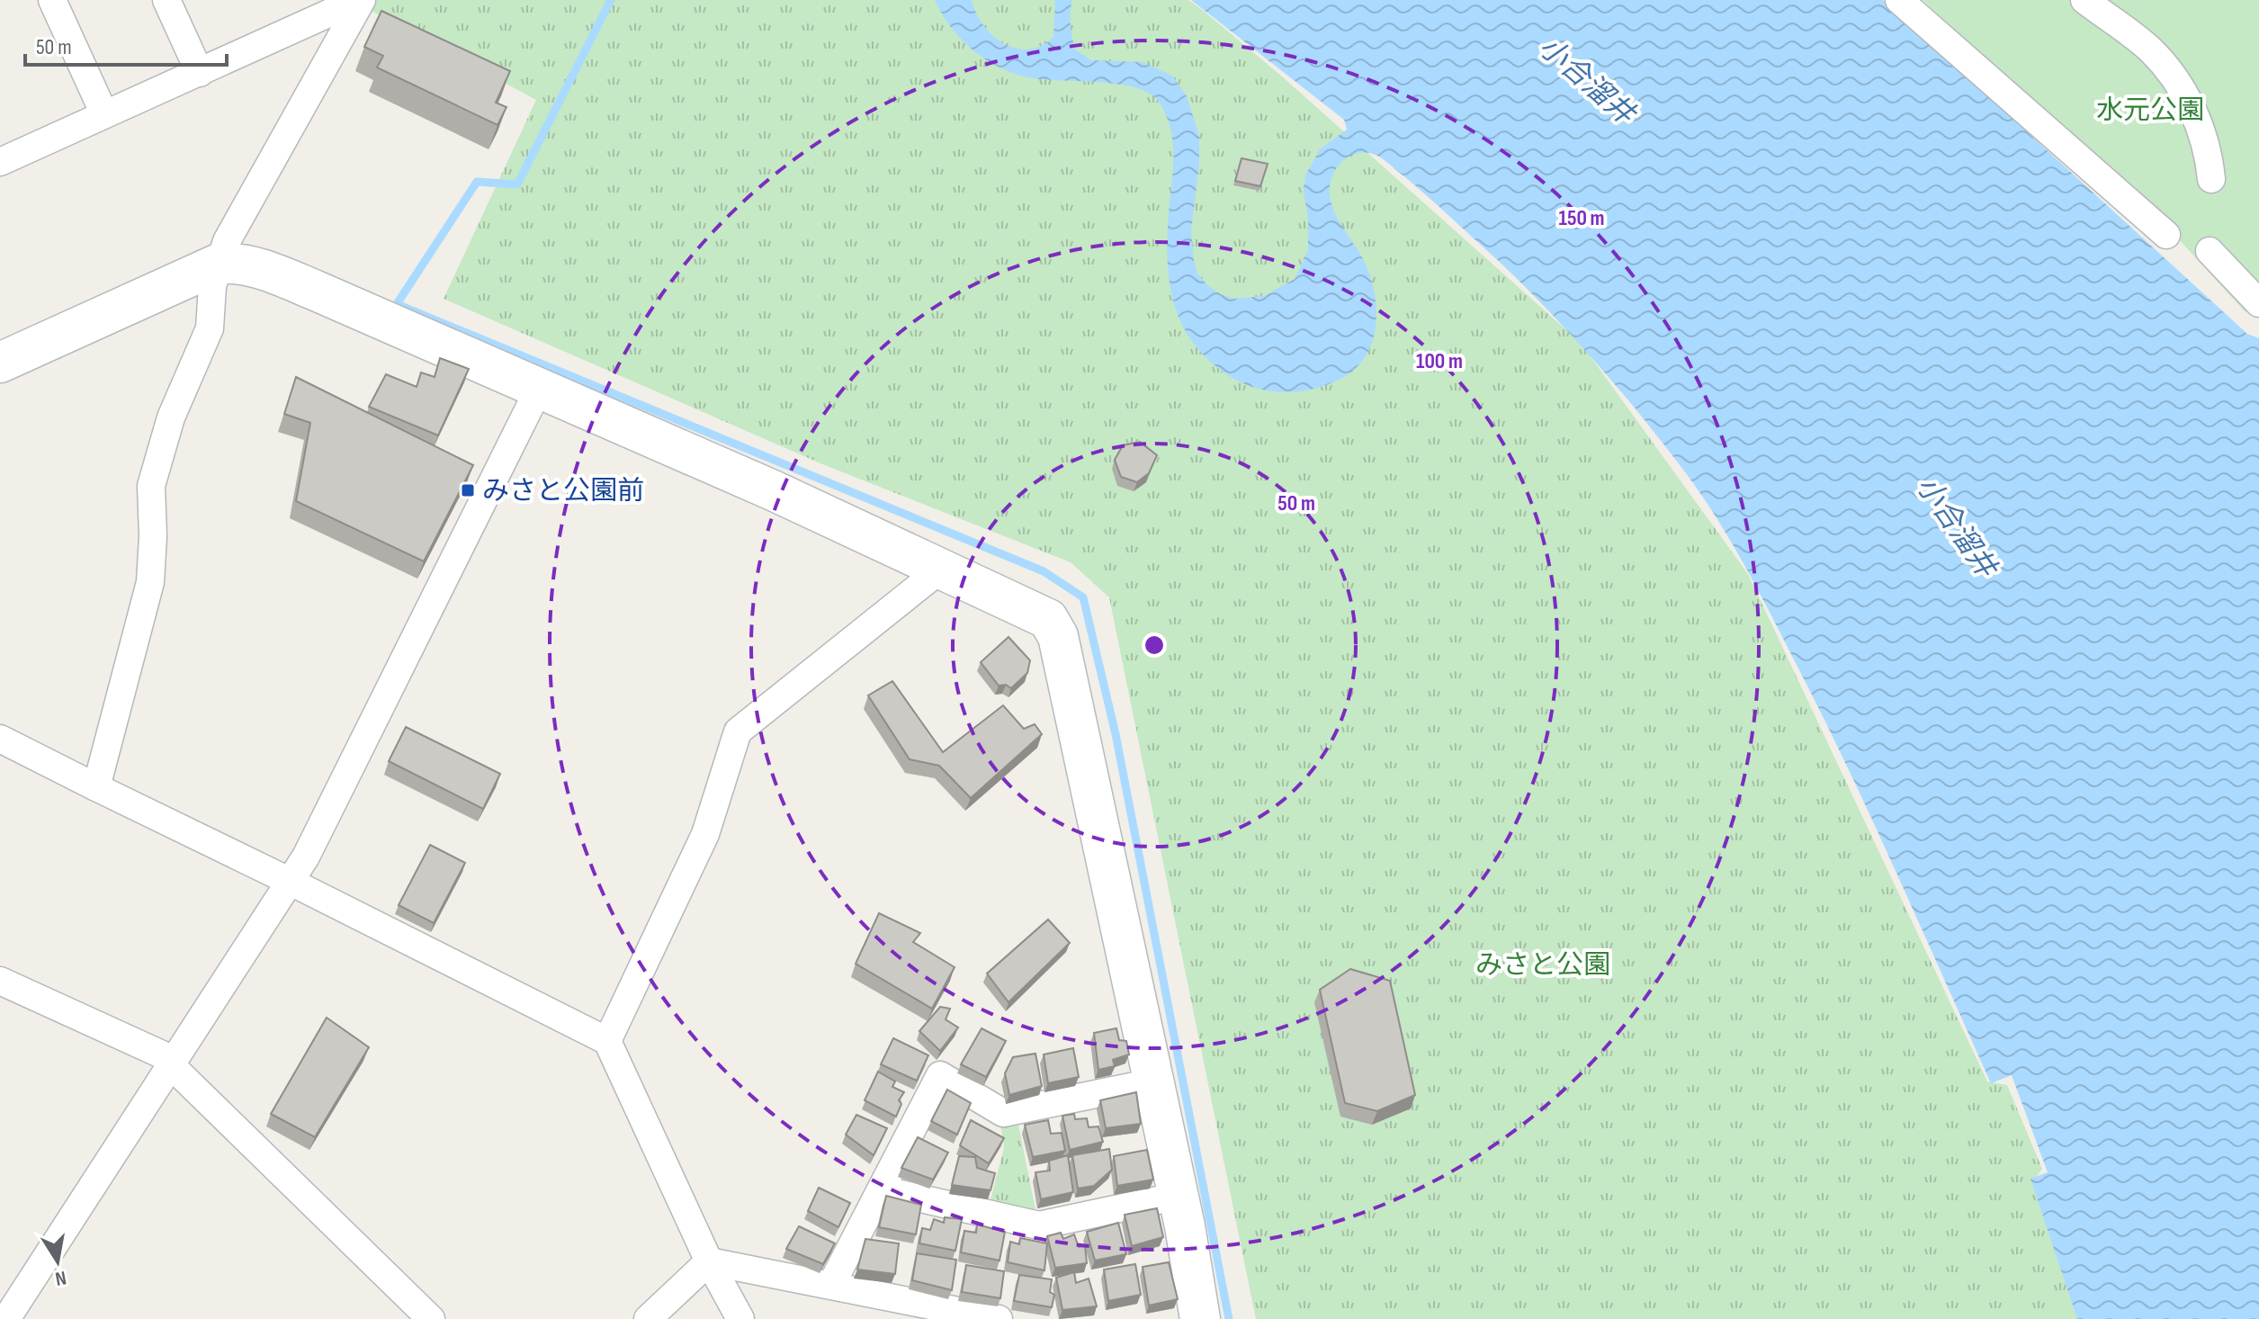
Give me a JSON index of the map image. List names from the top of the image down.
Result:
{
  "water": ["小合溜井"],
  "parks": ["水元公園", "みさと公園"],
  "places": {
    "transit": ["みさと公園前"]
  },
  "scale_bar": "50 m",
  "north": "bottom",
  "rings": ["150 m", "100 m", "50 m"]
}
